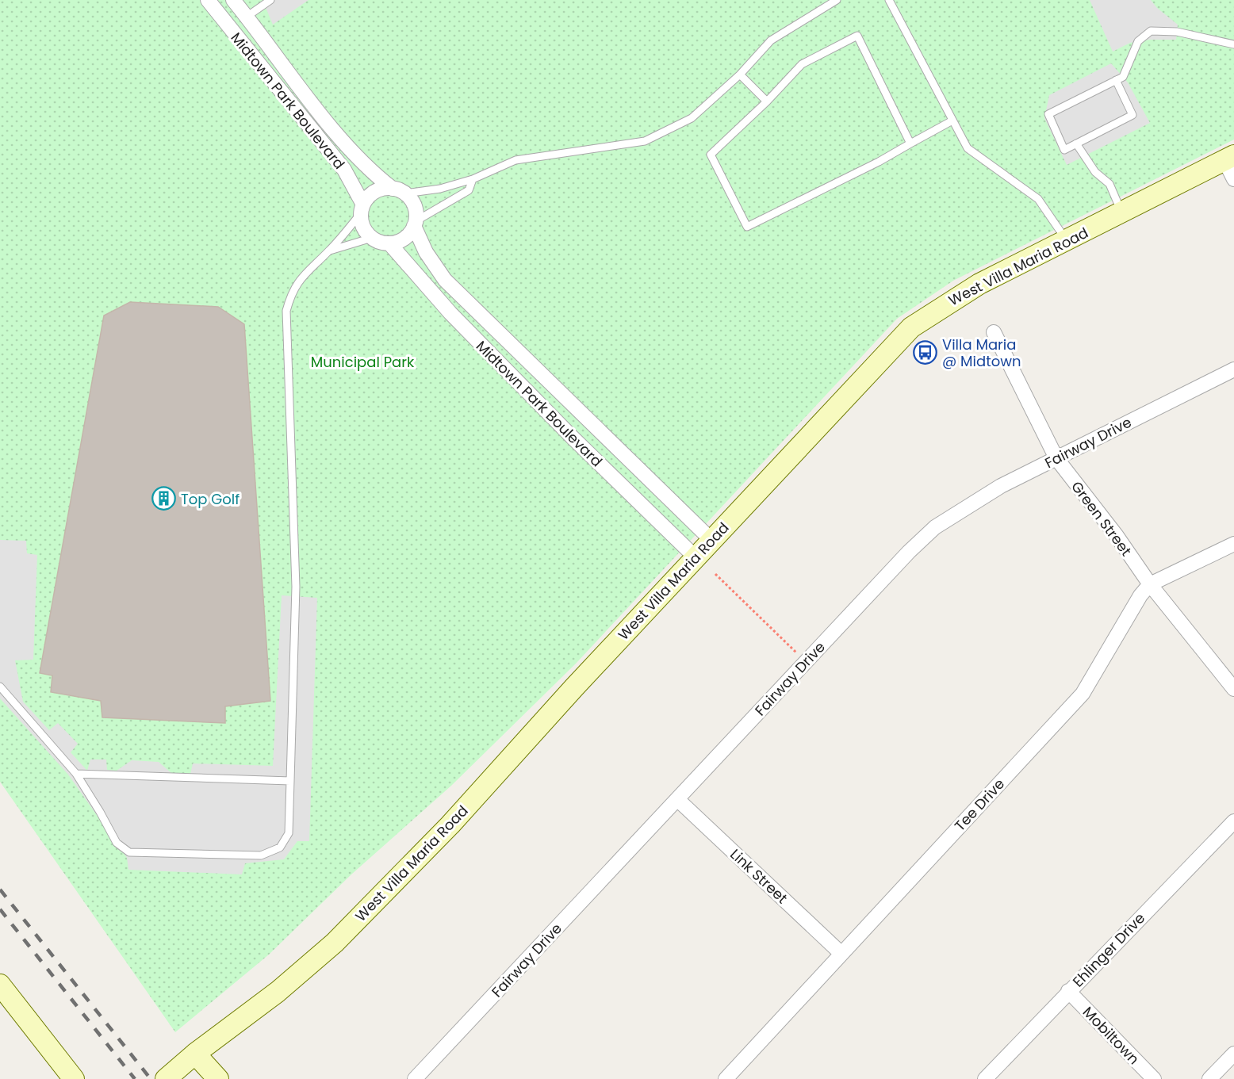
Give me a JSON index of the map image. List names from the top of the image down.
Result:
{
  "streets": {
    "main road": ["West Villa Maria Road"],
    "street": [
      "Midtown Park Boulevard",
      "Fairway Drive",
      "Green Street",
      "Tee Drive",
      "Link Street",
      "Ehlinger Drive",
      "Mobiltown"
    ]
  },
  "crossings": [
    ["Midtown Park Boulevard", "West Villa Maria Road"],
    ["Fairway Drive", "Green Street"],
    ["Fairway Drive", "Link Street"],
    ["Green Street", "Tee Drive"],
    ["Tee Drive", "Link Street"],
    ["Ehlinger Drive", "Mobiltown"]
  ],
  "parks": ["Municipal Park"],
  "places": {
    "bus stop": ["Villa Maria @ Midtown"],
    "building": ["Top Golf"]
  }
}
